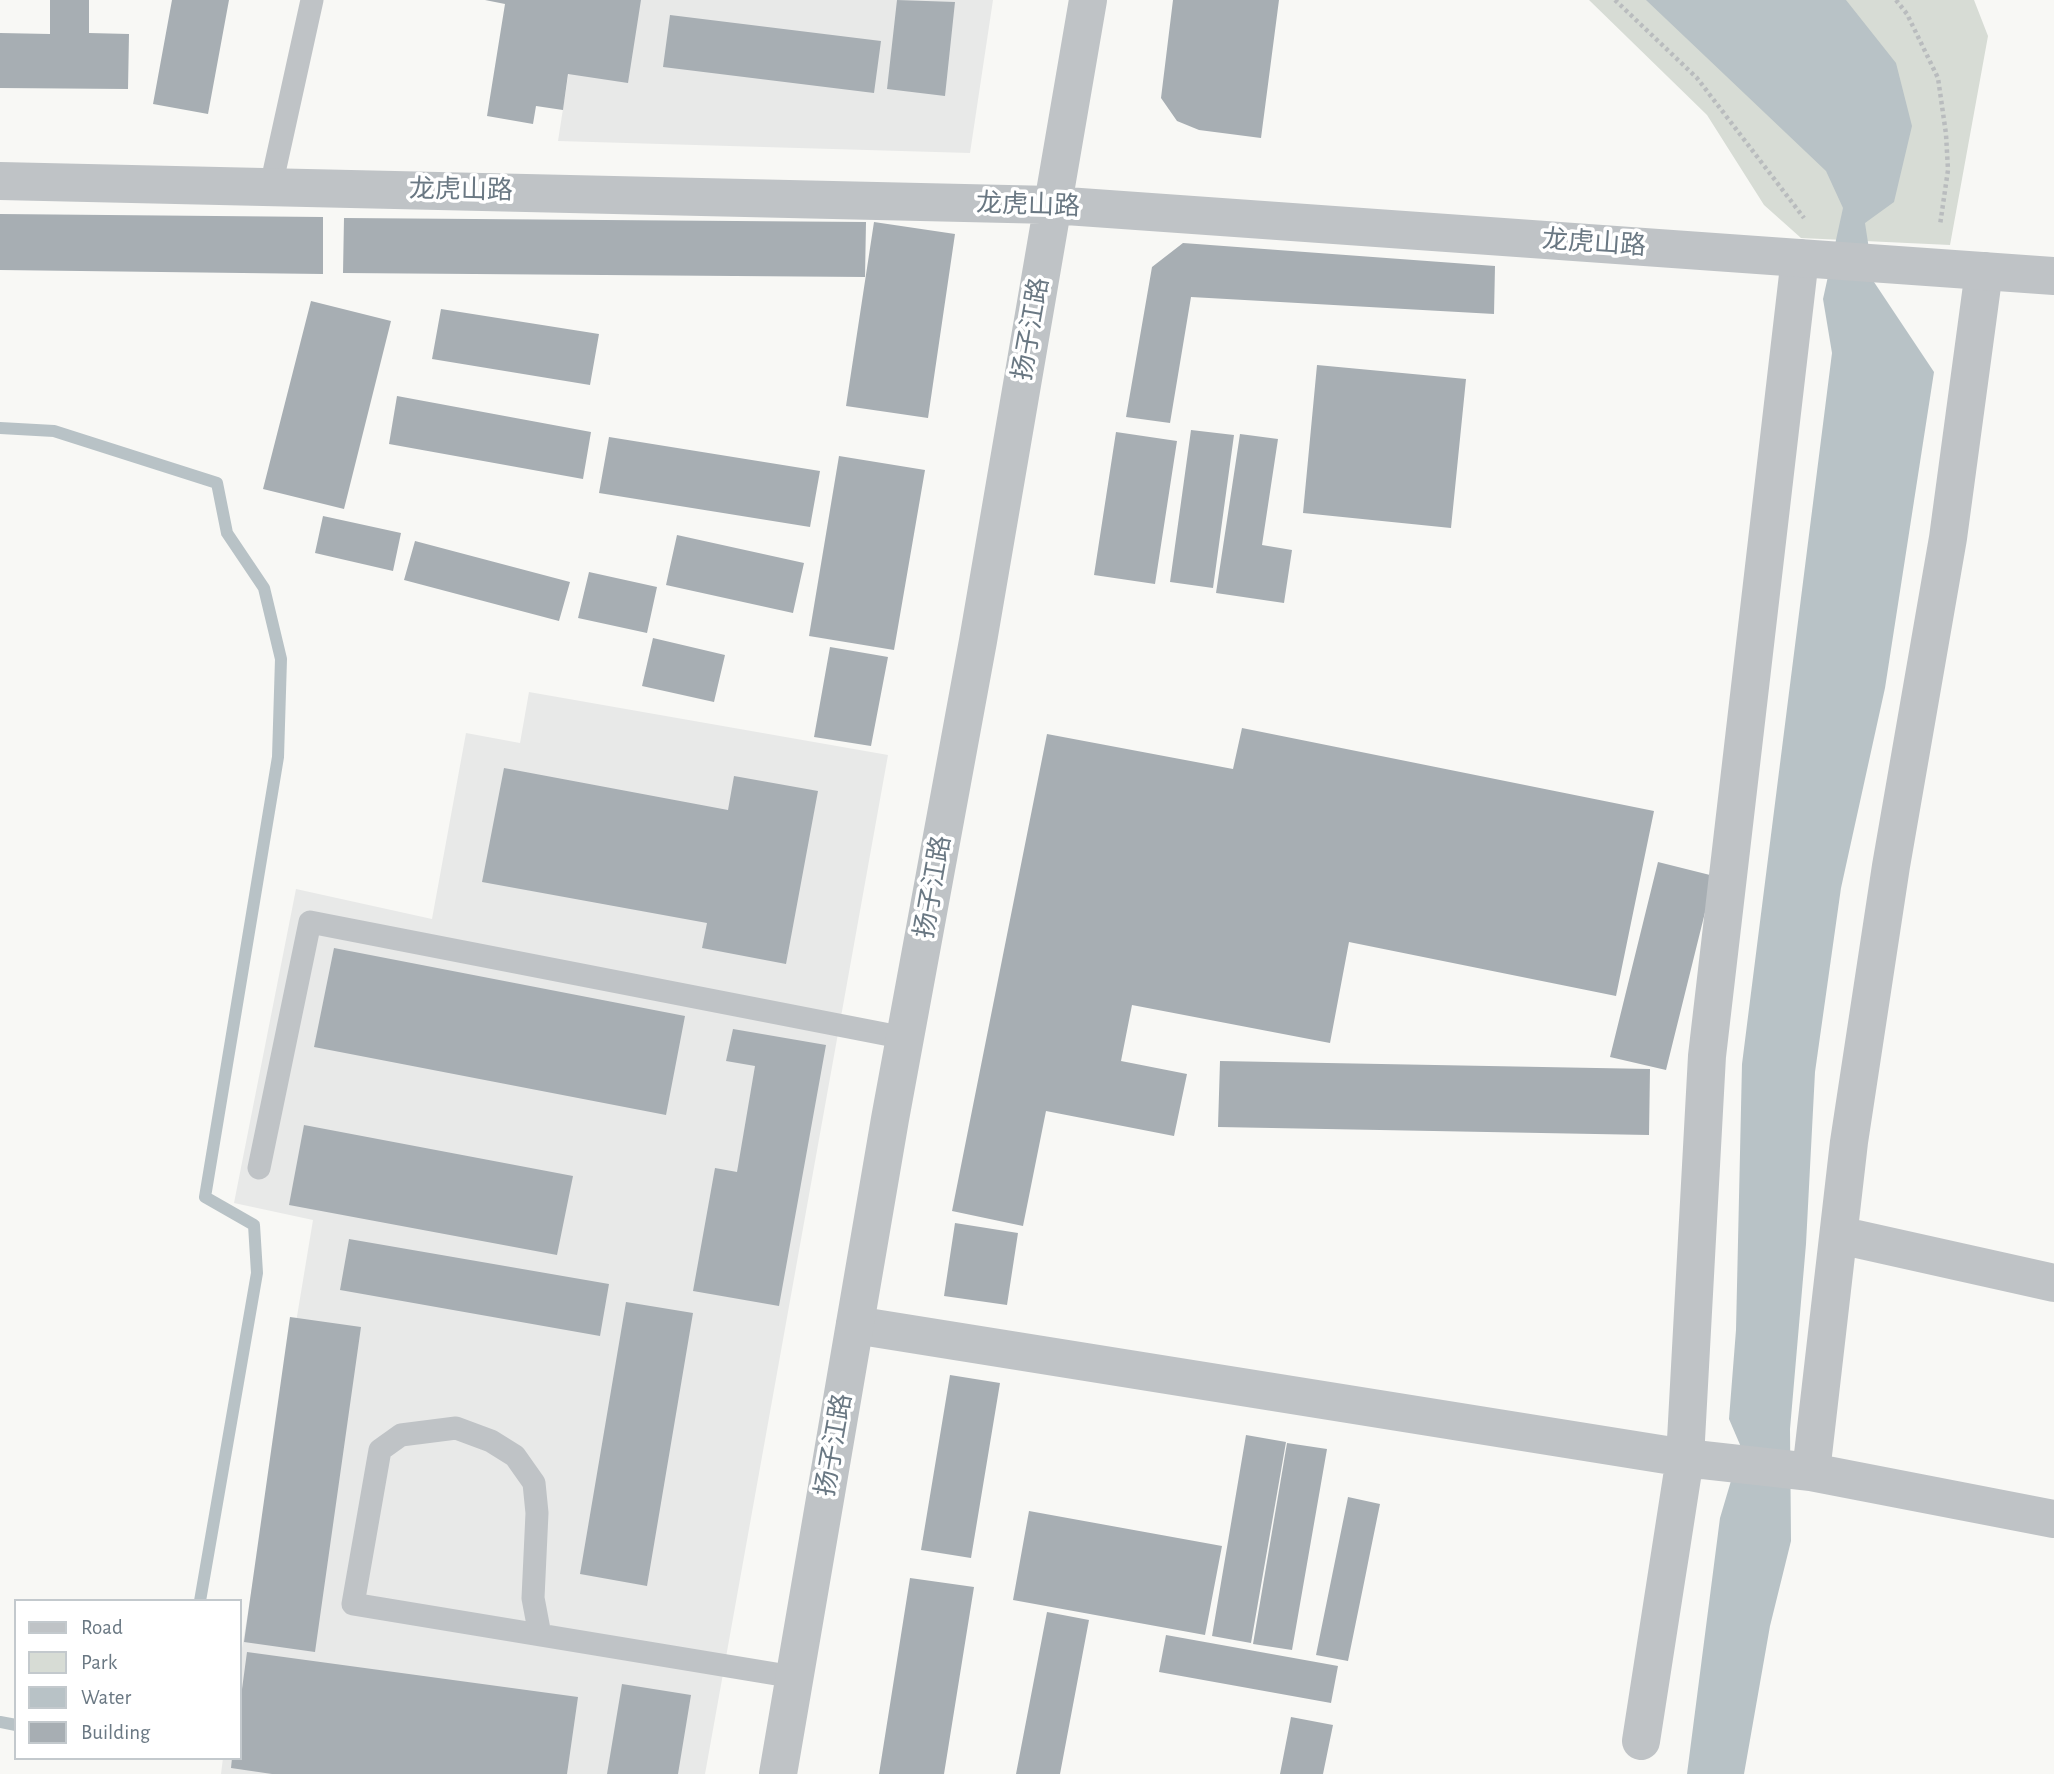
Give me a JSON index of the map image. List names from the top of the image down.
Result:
{
  "streets": {
    "street": ["龙虎山路", "扬子江路"]
  },
  "crossings": [
    ["龙虎山路", "扬子江路"]
  ],
  "legend": [
    "Road",
    "Park",
    "Water",
    "Building"
  ]
}
